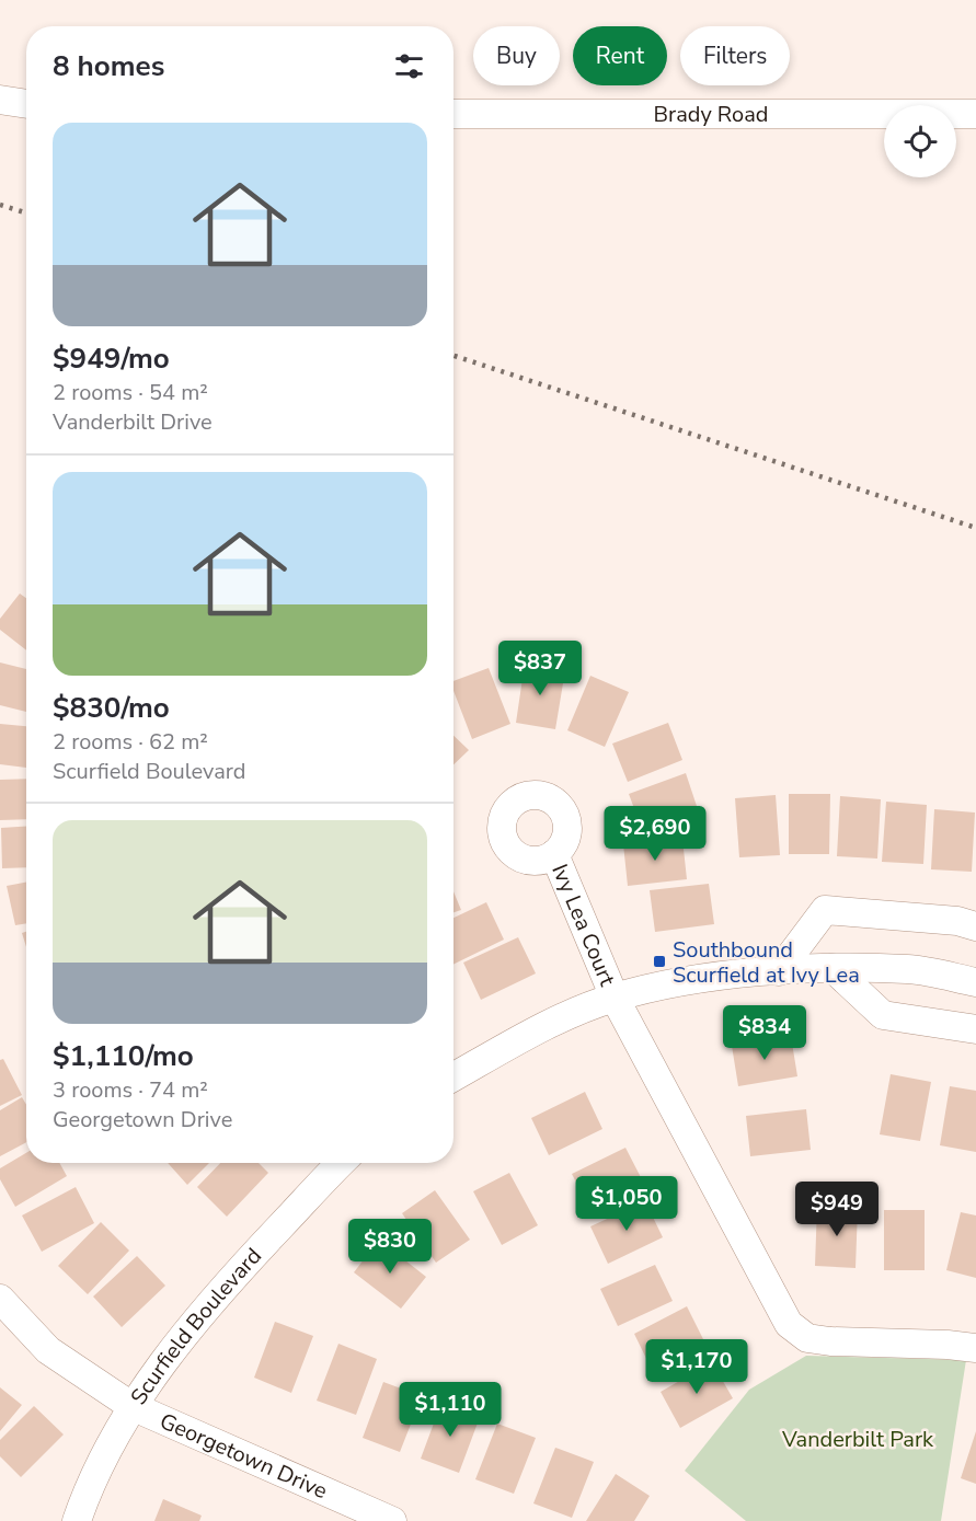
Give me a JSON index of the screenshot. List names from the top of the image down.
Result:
{
  "streets": {
    "street": [
      "Brady Road",
      "Ivy Lea Court",
      "Scurfield Boulevard",
      "Georgetown Drive"
    ]
  },
  "crossings": [
    ["Scurfield Boulevard", "Georgetown Drive"]
  ],
  "parks": ["Vanderbilt Park"],
  "places": {
    "transit": ["Southbound Scurfield at Ivy Lea"]
  },
  "page": {
    "chip": ["Buy", "Rent", "Filters"],
    "heading": "8 homes",
    "list": [
      {
        "name": "$949/mo",
        "note": "2 rooms · 54 m² · Vanderbilt Drive"
      },
      {
        "name": "$830/mo",
        "note": "2 rooms · 62 m² · Scurfield Boulevard"
      },
      {
        "name": "$1,110/mo",
        "note": "3 rooms · 74 m² · Georgetown Drive"
      }
    ],
    "price": [
      "$837",
      "$2,690",
      "$834",
      "$1,050",
      "$949",
      "$830",
      "$1,170",
      "$1,110"
    ]
  }
}
